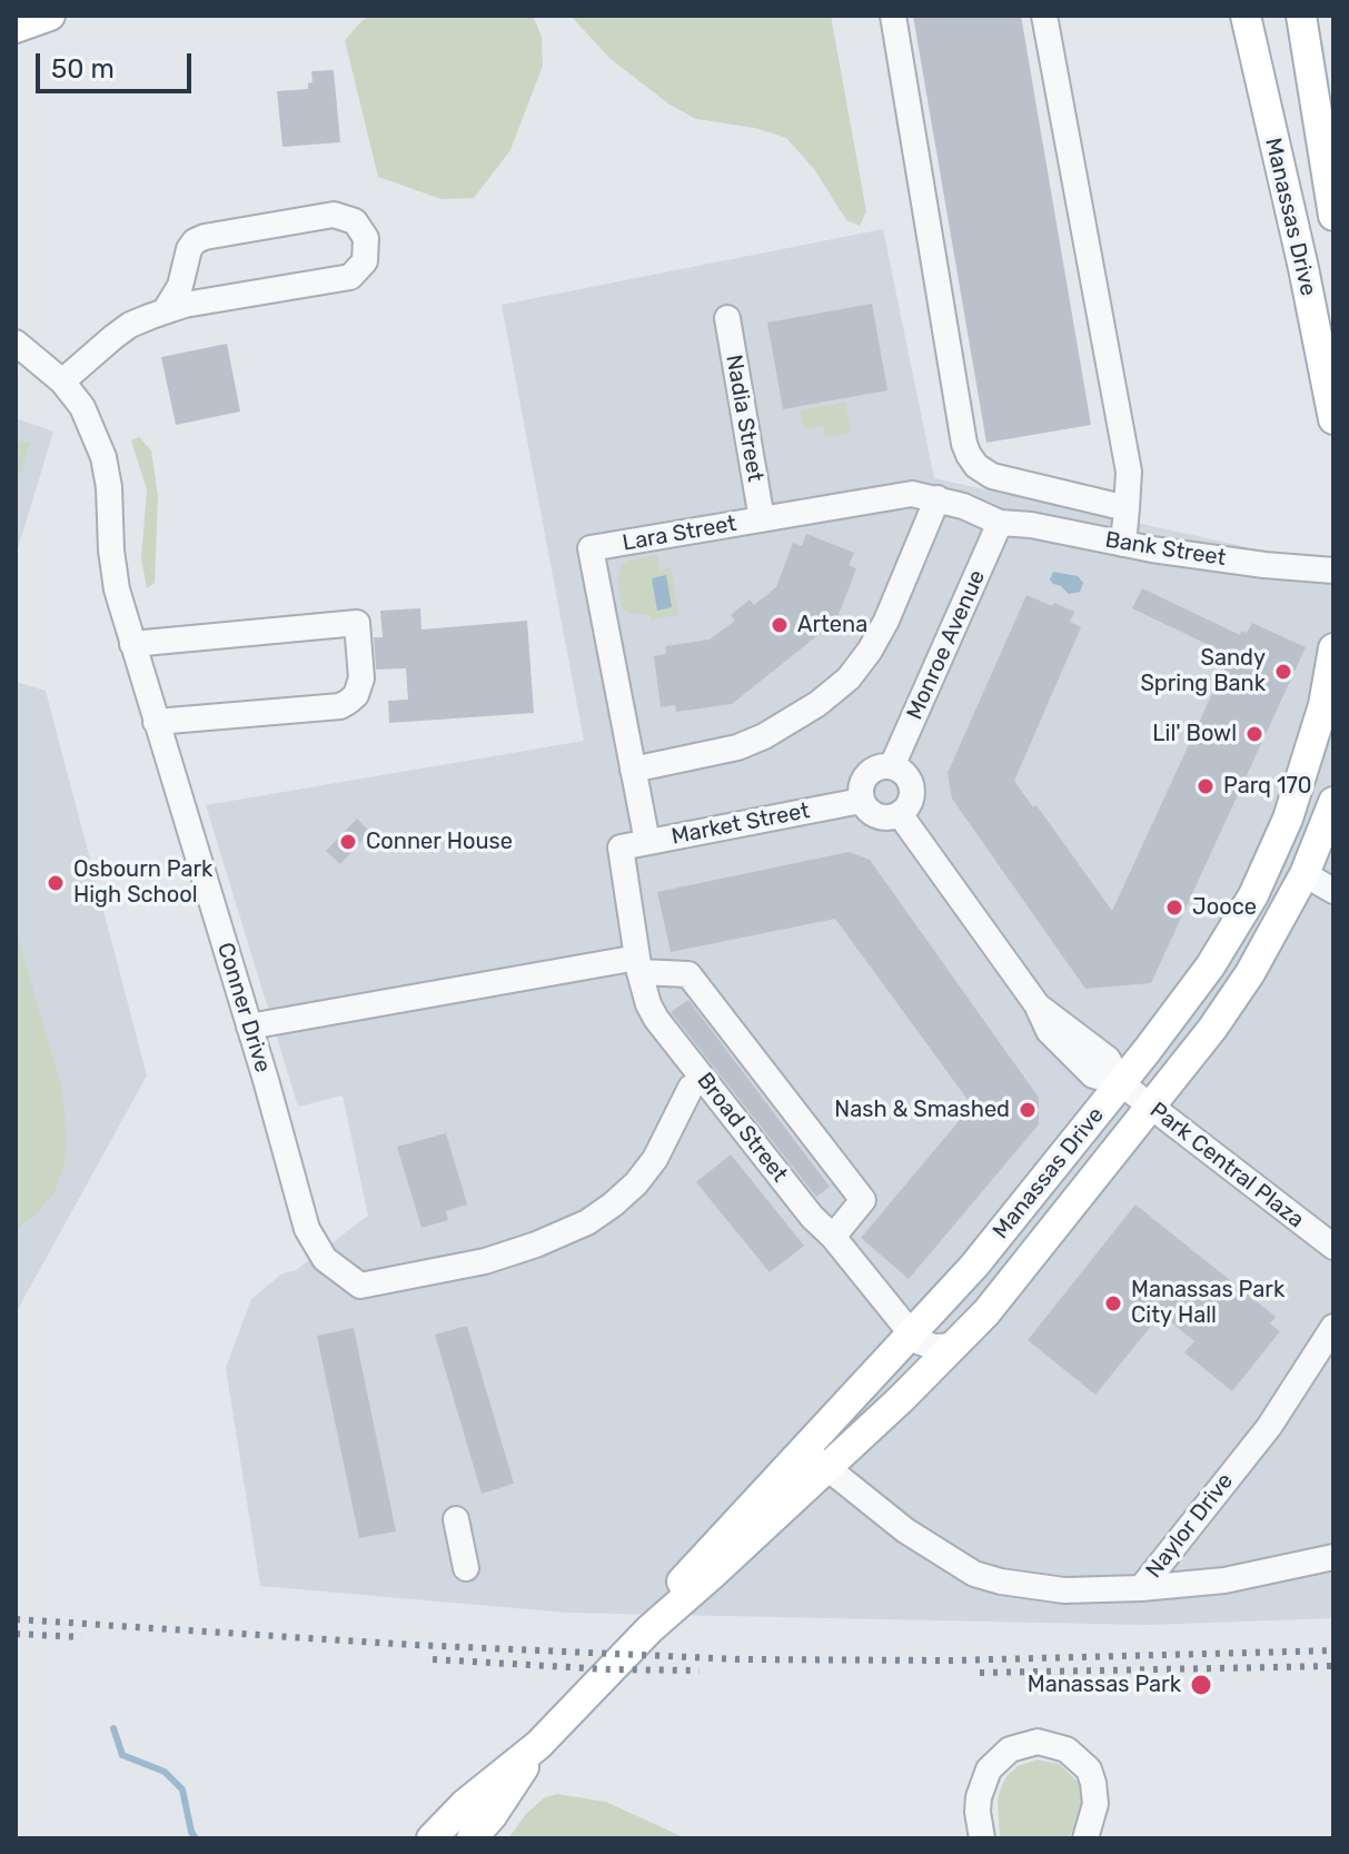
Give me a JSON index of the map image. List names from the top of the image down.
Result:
{
  "streets": {
    "main road": ["Manassas Drive"],
    "street": [
      "Nadia Street",
      "Lara Street",
      "Bank Street",
      "Monroe Avenue",
      "Market Street",
      "Conner Drive",
      "Broad Street",
      "Park Central Plaza",
      "Naylor Drive"
    ]
  },
  "crossings": [
    ["Manassas Drive", "Broad Street"],
    ["Manassas Drive", "Park Central Plaza"],
    ["Manassas Drive", "Naylor Drive"],
    ["Nadia Street", "Lara Street"],
    ["Lara Street", "Bank Street"],
    ["Lara Street", "Monroe Avenue"],
    ["Lara Street", "Market Street"],
    ["Bank Street", "Monroe Avenue"],
    ["Monroe Avenue", "Market Street"],
    ["Market Street", "Broad Street"]
  ],
  "places": [
    "Artena",
    "Sandy Spring Bank",
    "Lil' Bowl",
    "Parq 170",
    "Conner House",
    "Osbourn Park High School",
    "Jooce",
    "Nash & Smashed",
    "Manassas Park City Hall",
    "Manassas Park"
  ],
  "scale_bar": "50 m"
}
